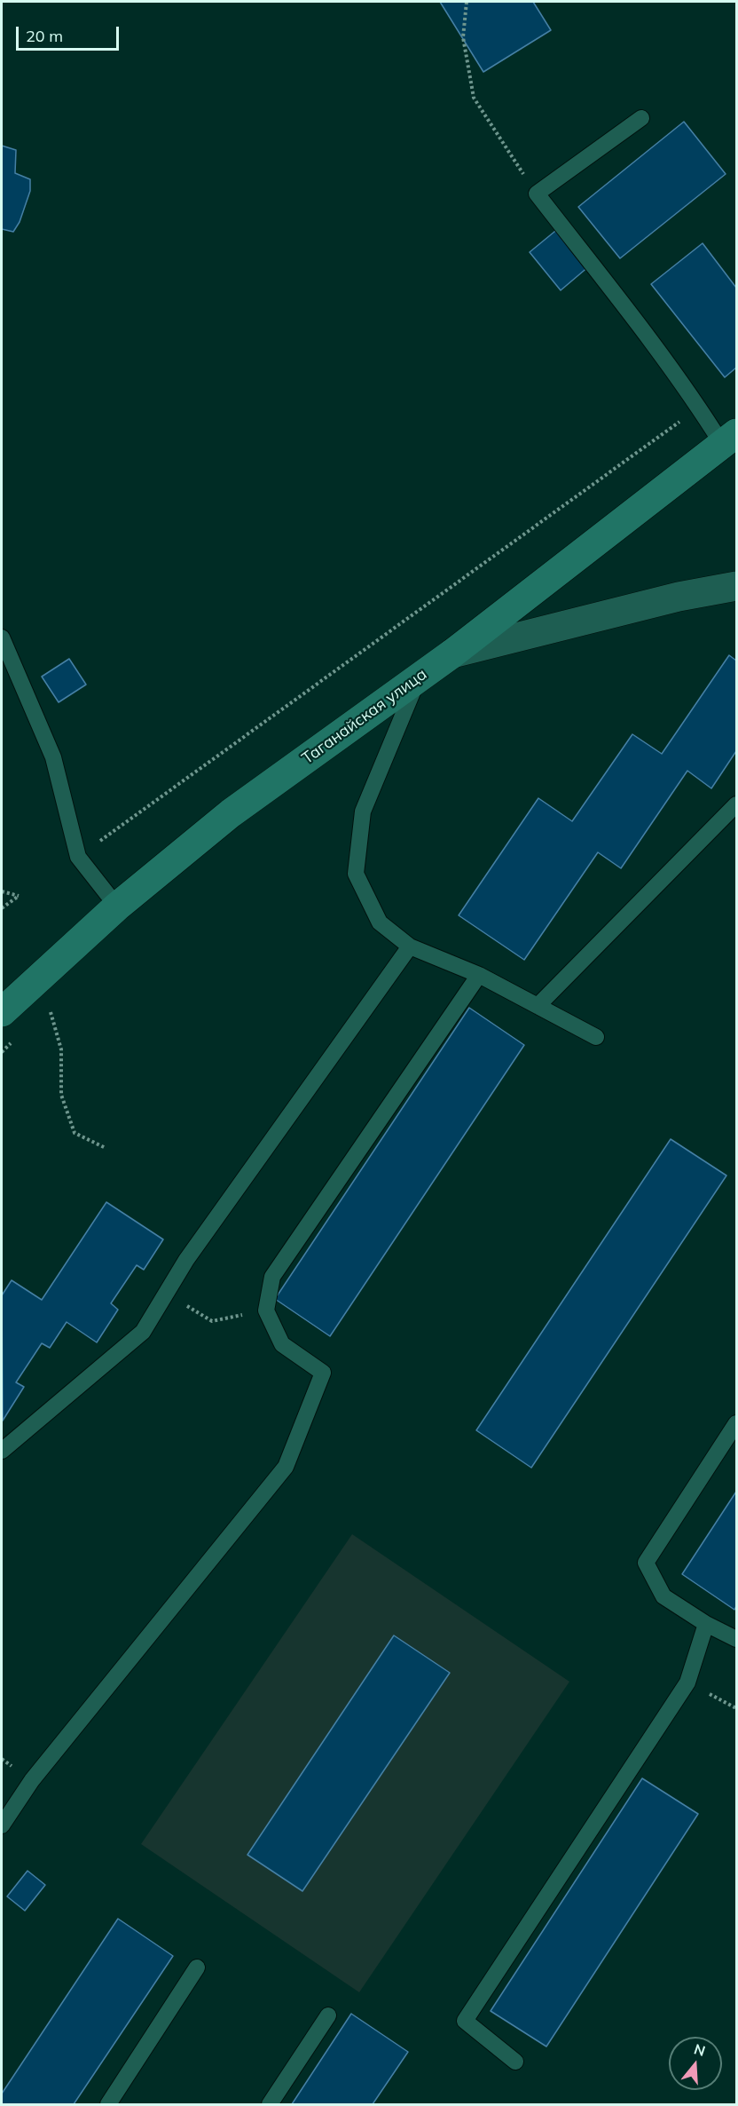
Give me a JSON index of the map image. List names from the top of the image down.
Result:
{
  "streets": {
    "main road": ["Таганайская улица"]
  },
  "scale_bar": "20 m",
  "north": "top"
}
